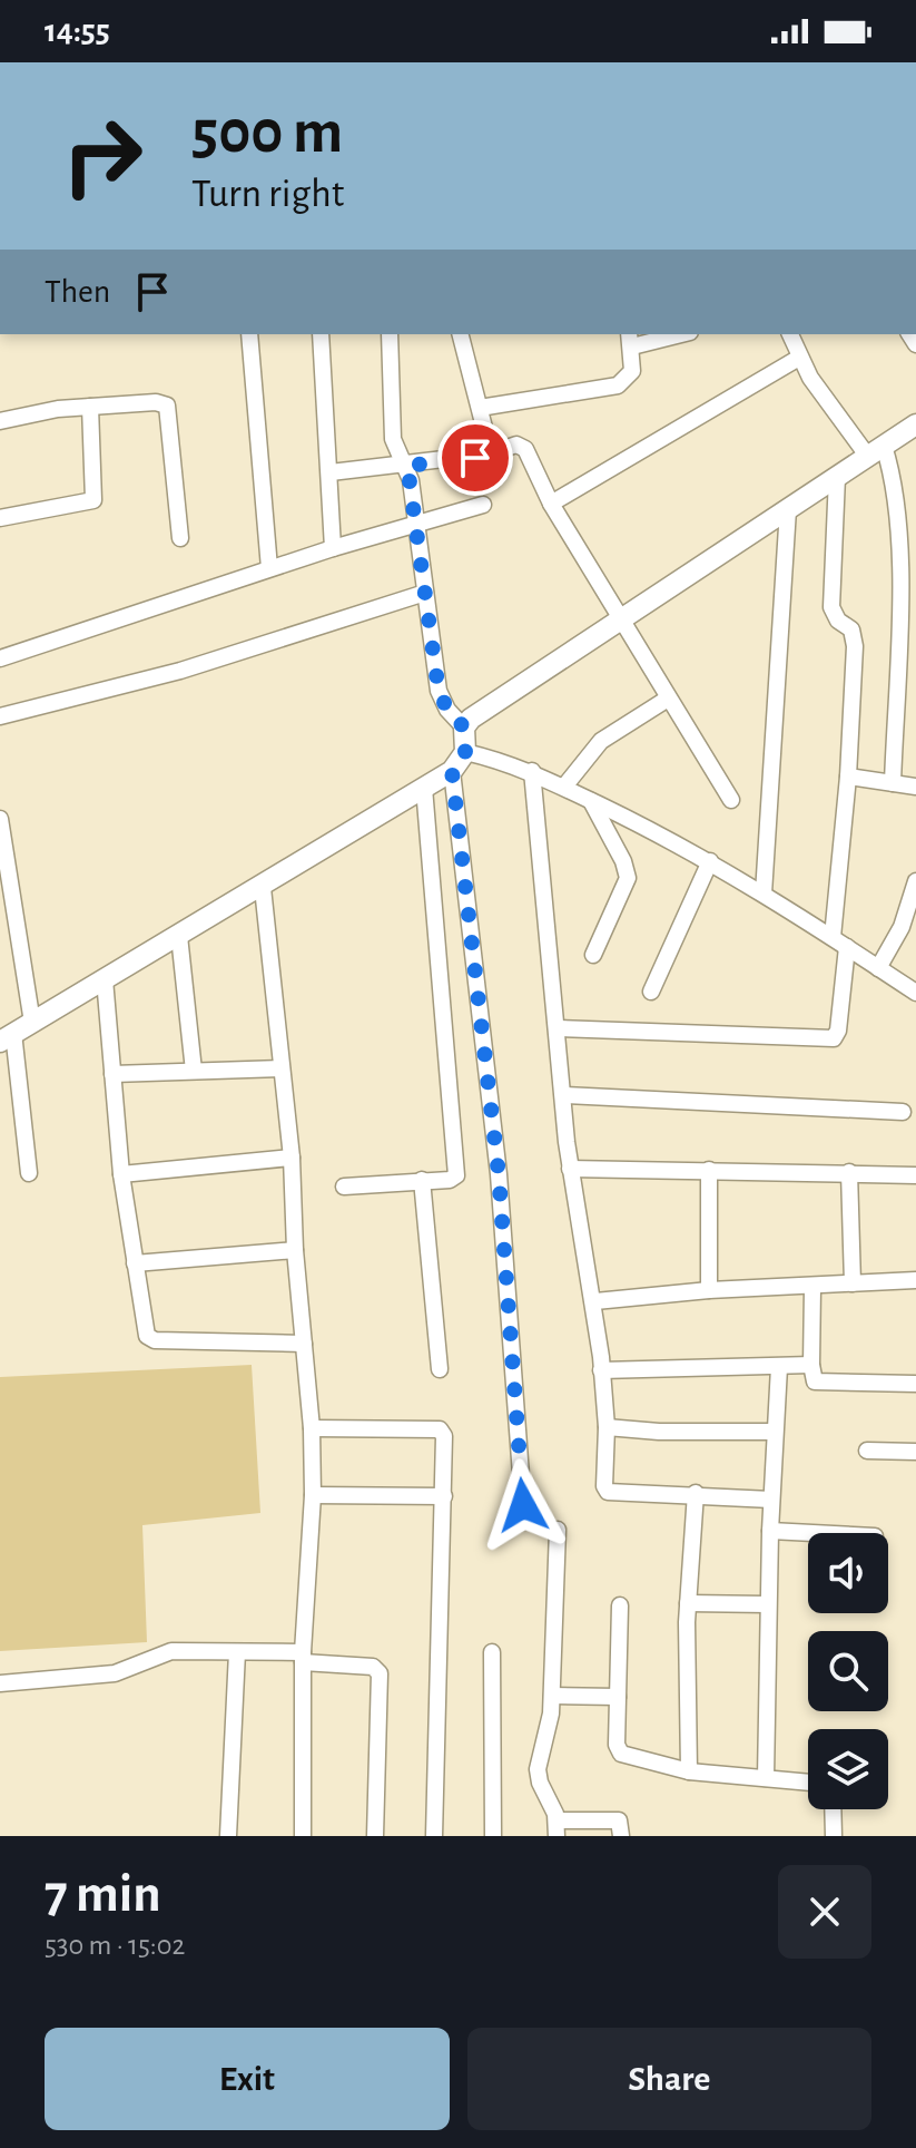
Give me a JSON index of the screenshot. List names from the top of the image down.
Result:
{
  "page": {
    "status": "14:55",
    "turn": ["500 m", "Turn right"],
    "then": "Then",
    "heading": ["7 min", "530 m · 15:02"],
    "buttons": ["Exit", "Share"]
  }
}
